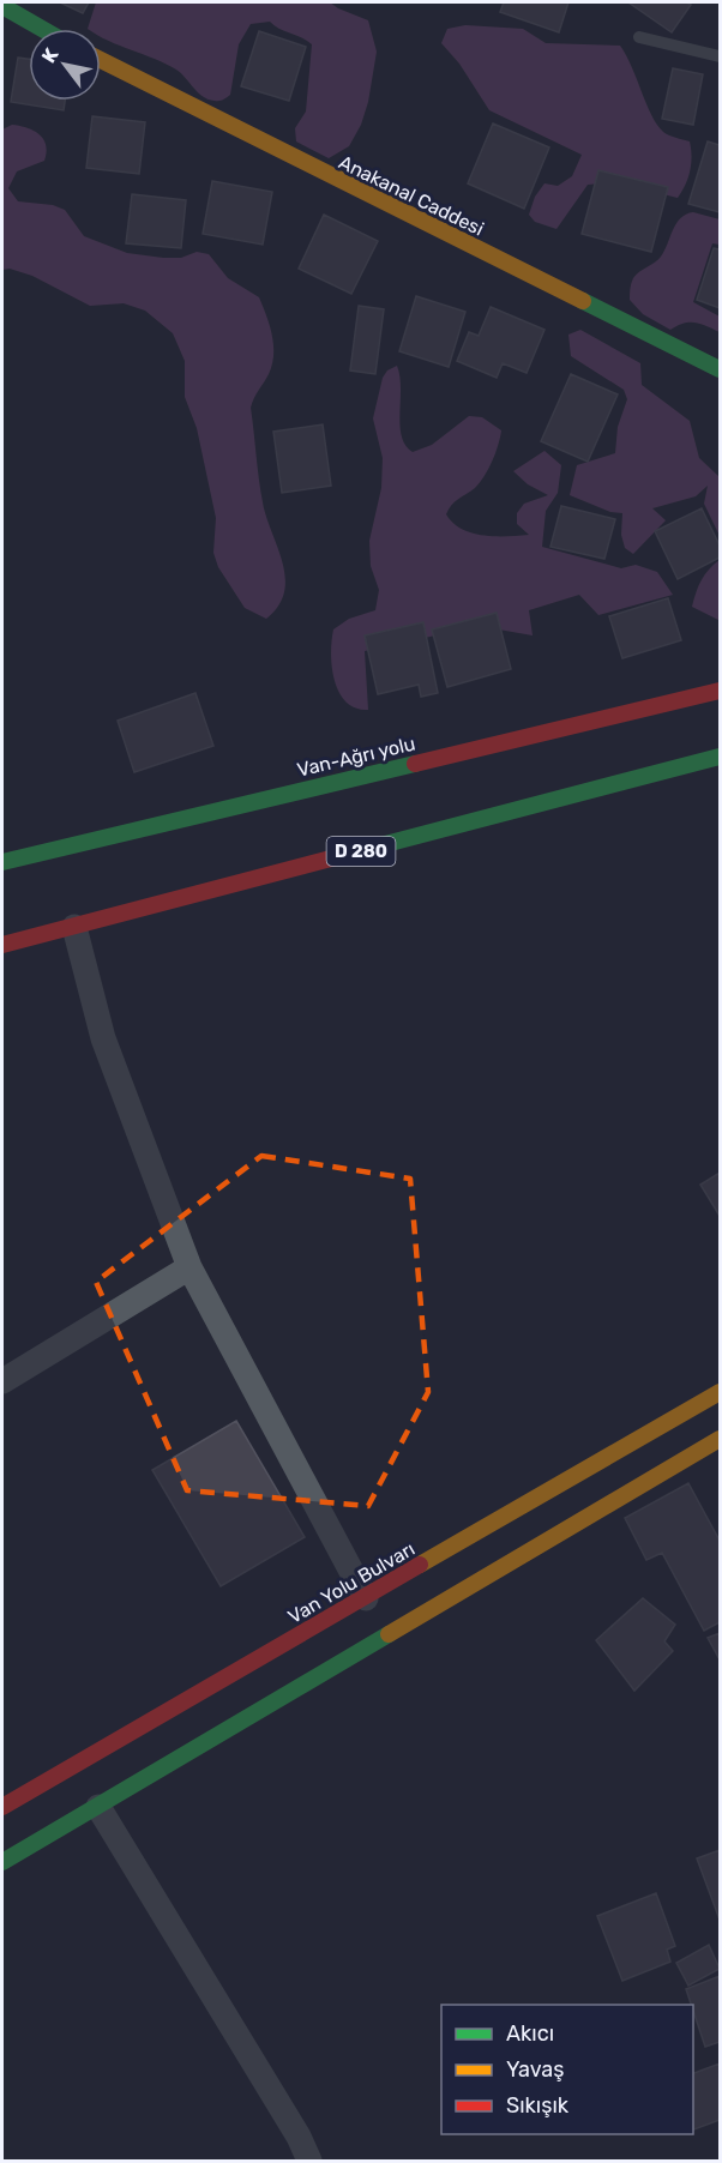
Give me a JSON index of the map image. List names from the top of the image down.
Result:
{
  "streets": {
    "main road": [
      "Anakanal Caddesi",
      "Van-Ağrı yolu",
      "D 280",
      "Van Yolu Bulvarı"
    ]
  },
  "legend": ["Akıcı", "Yavaş", "Sıkışık"],
  "north": "top left"
}
